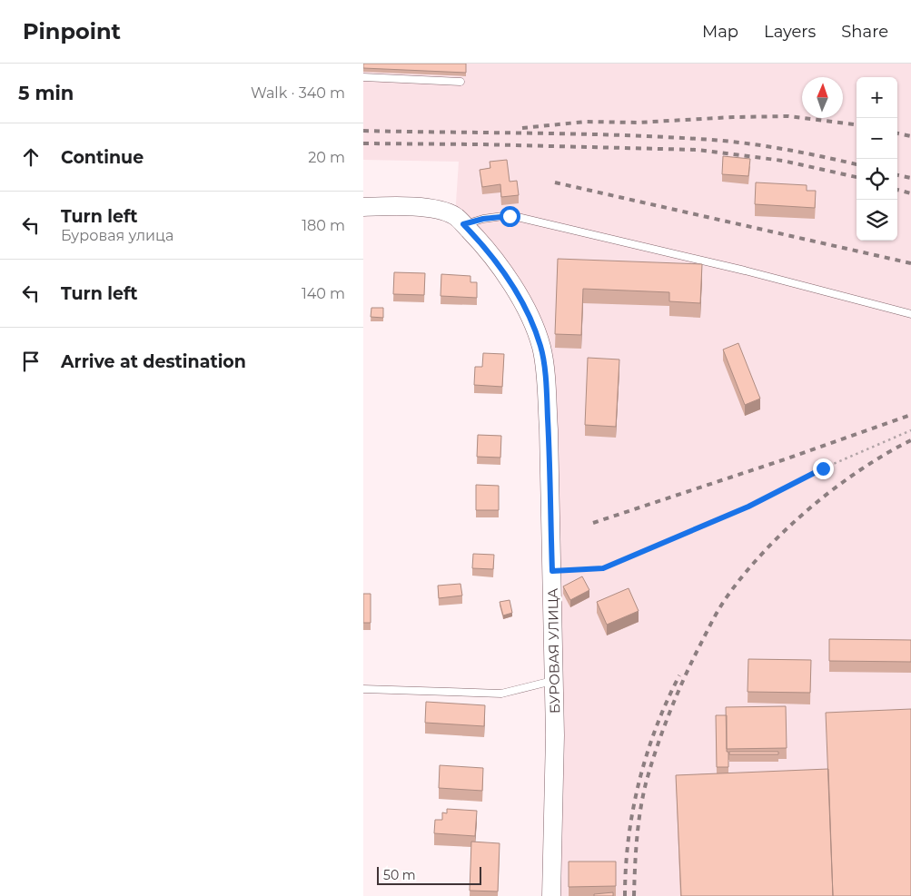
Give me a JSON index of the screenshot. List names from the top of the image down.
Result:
{
  "streets": {
    "street": ["БУРОВАЯ УЛИЦА"]
  },
  "scale_bar": "50 m",
  "north": "top",
  "page": {
    "header": "Pinpoint",
    "nav": ["Map", "Layers", "Share"],
    "heading": ["5 min", "Walk · 340 m"],
    "map_buttons": ["+", "−"],
    "list": [
      ["Continue", "20 m"],
      ["Turn left", "Буровая улица", "180 m"],
      ["Turn left", "140 m"],
      "Arrive at destination"
    ],
    "scale": "50 m"
  }
}
